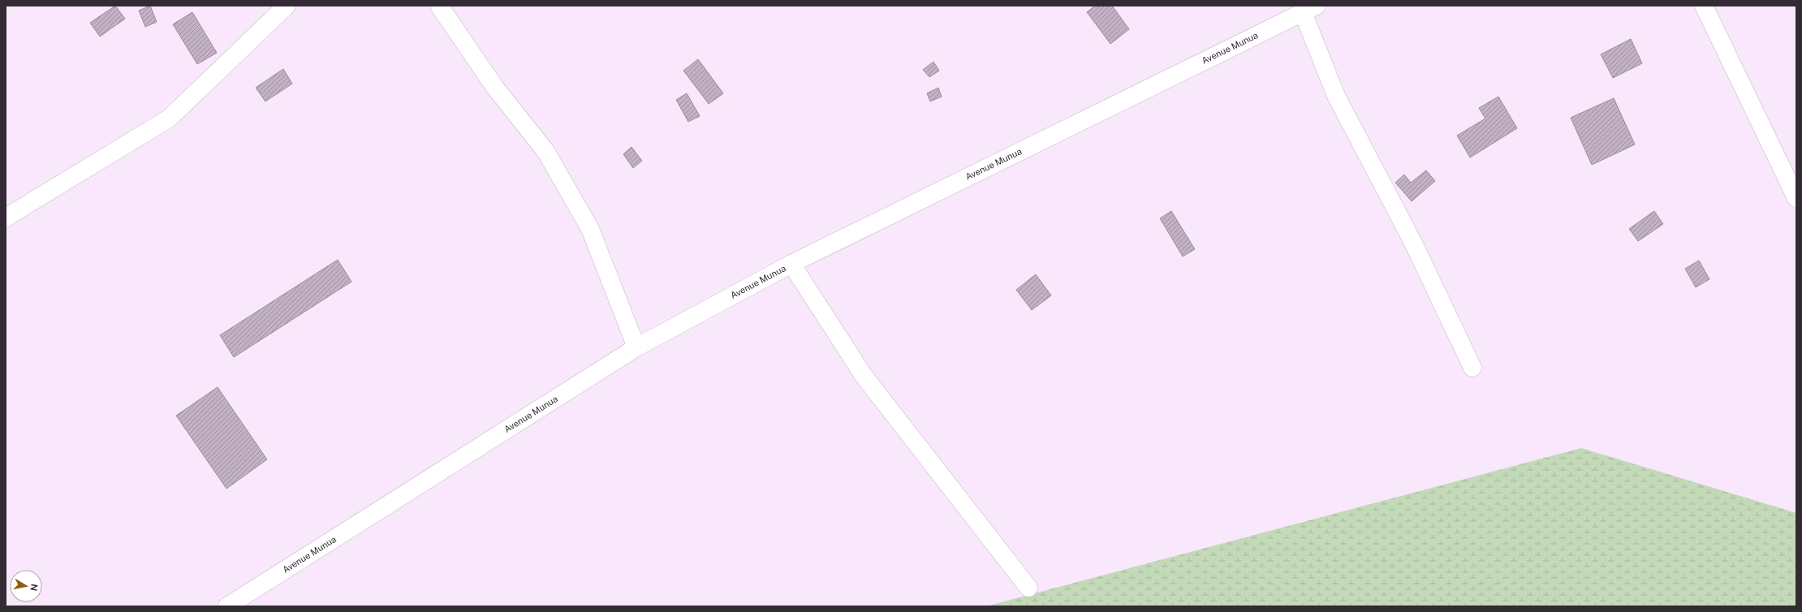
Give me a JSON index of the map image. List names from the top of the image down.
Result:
{
  "streets": {
    "street": ["Avenue Munua"]
  },
  "north": "right"
}
